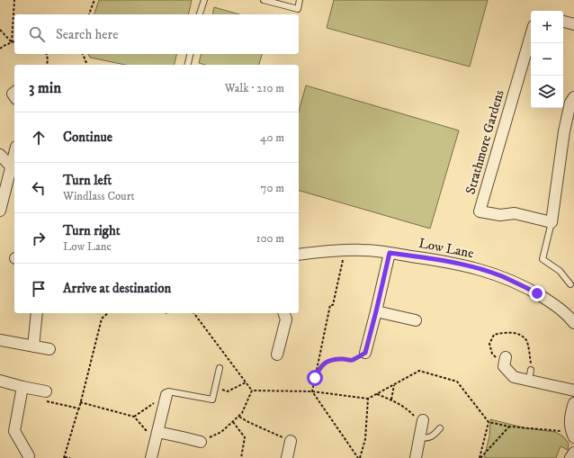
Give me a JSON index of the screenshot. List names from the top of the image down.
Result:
{
  "streets": {
    "street": ["Strathmore Gardens", "Low Lane"]
  },
  "page": {
    "map_buttons": ["+", "−"],
    "search": "Search here",
    "heading": ["3 min", "Walk · 210 m"],
    "list": [
      ["Continue", "40 m"],
      ["Turn left", "Windlass Court", "70 m"],
      ["Turn right", "Low Lane", "100 m"],
      "Arrive at destination"
    ]
  }
}
